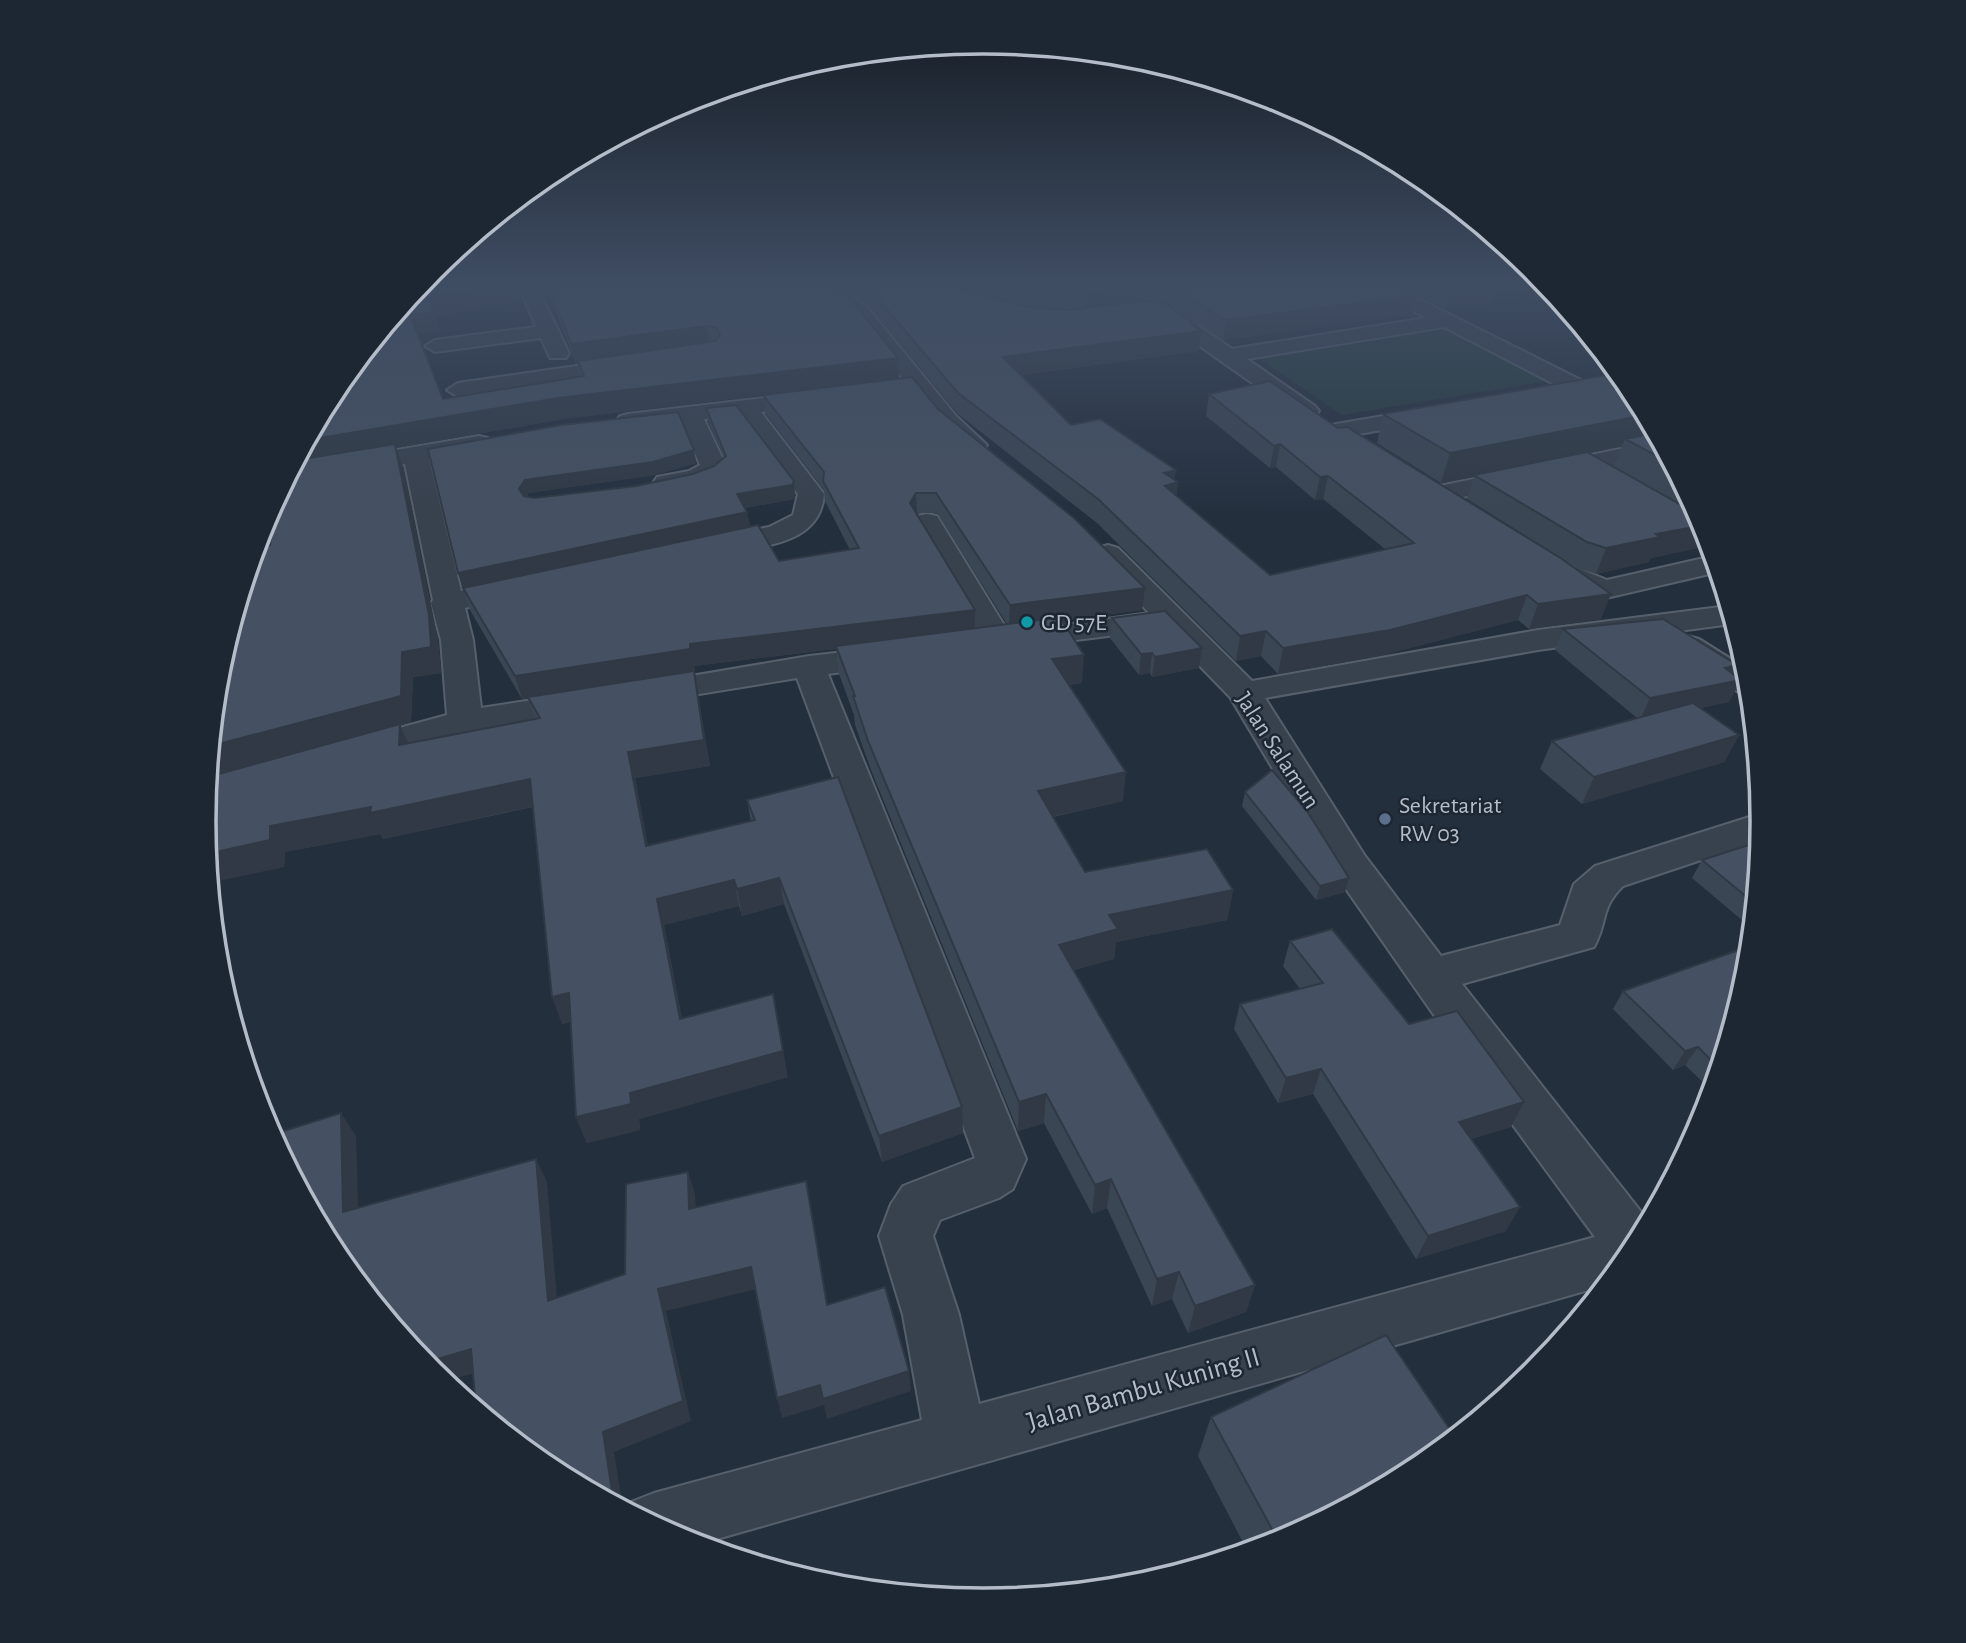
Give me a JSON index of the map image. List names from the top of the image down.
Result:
{
  "streets": {
    "street": ["Jalan Salamun", "Jalan Bambu Kuning II"]
  },
  "places": ["GD 57E", "Sekretariat RW 03"]
}
